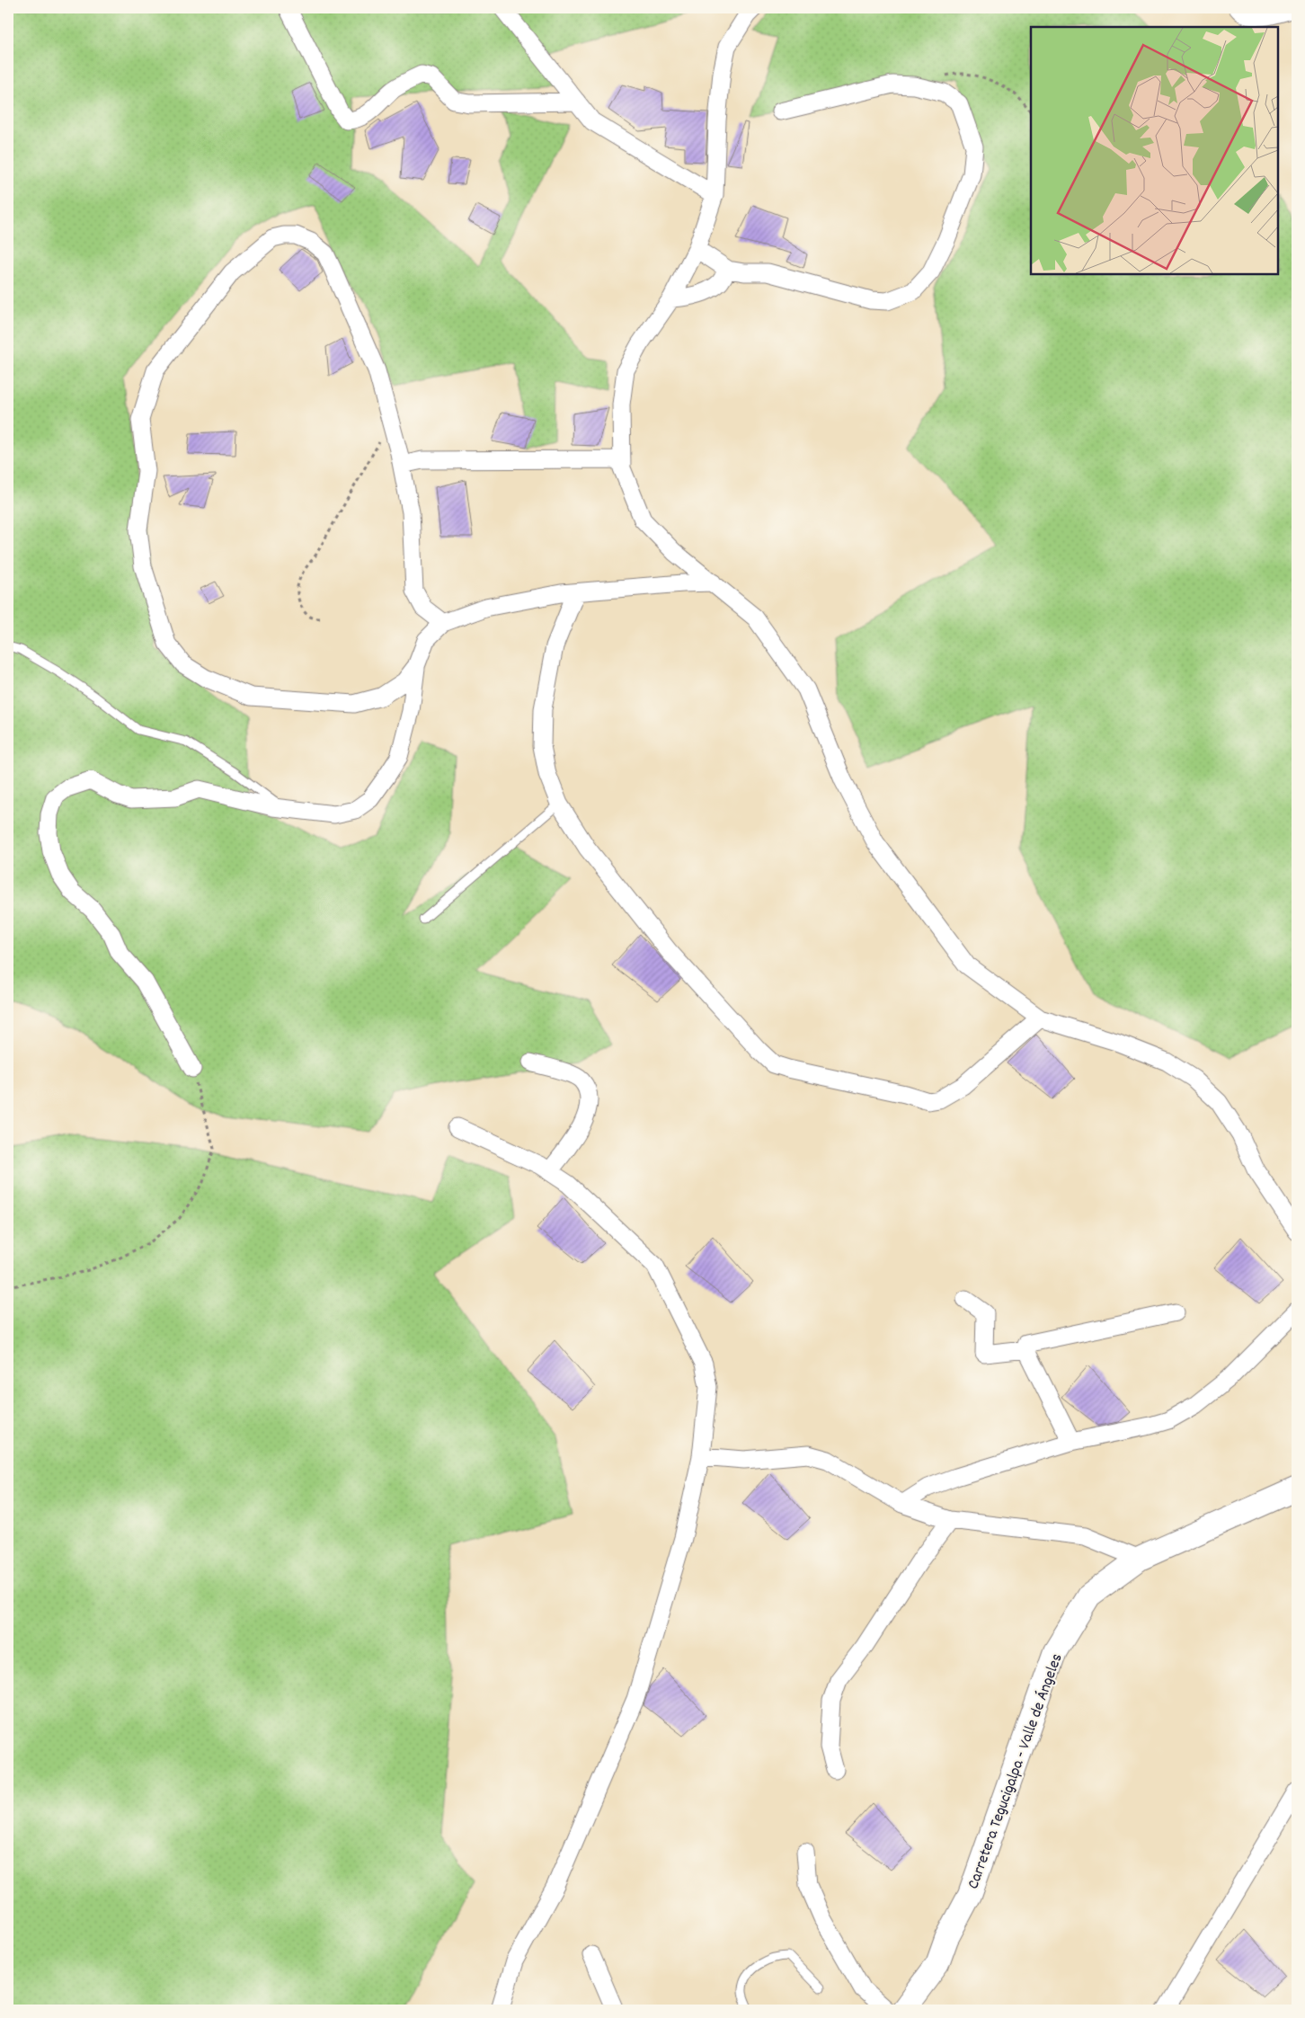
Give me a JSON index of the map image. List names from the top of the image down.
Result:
{
  "streets": {
    "main road": ["Carretera Tegucigalpa - Valle de Ángeles"]
  }
}
